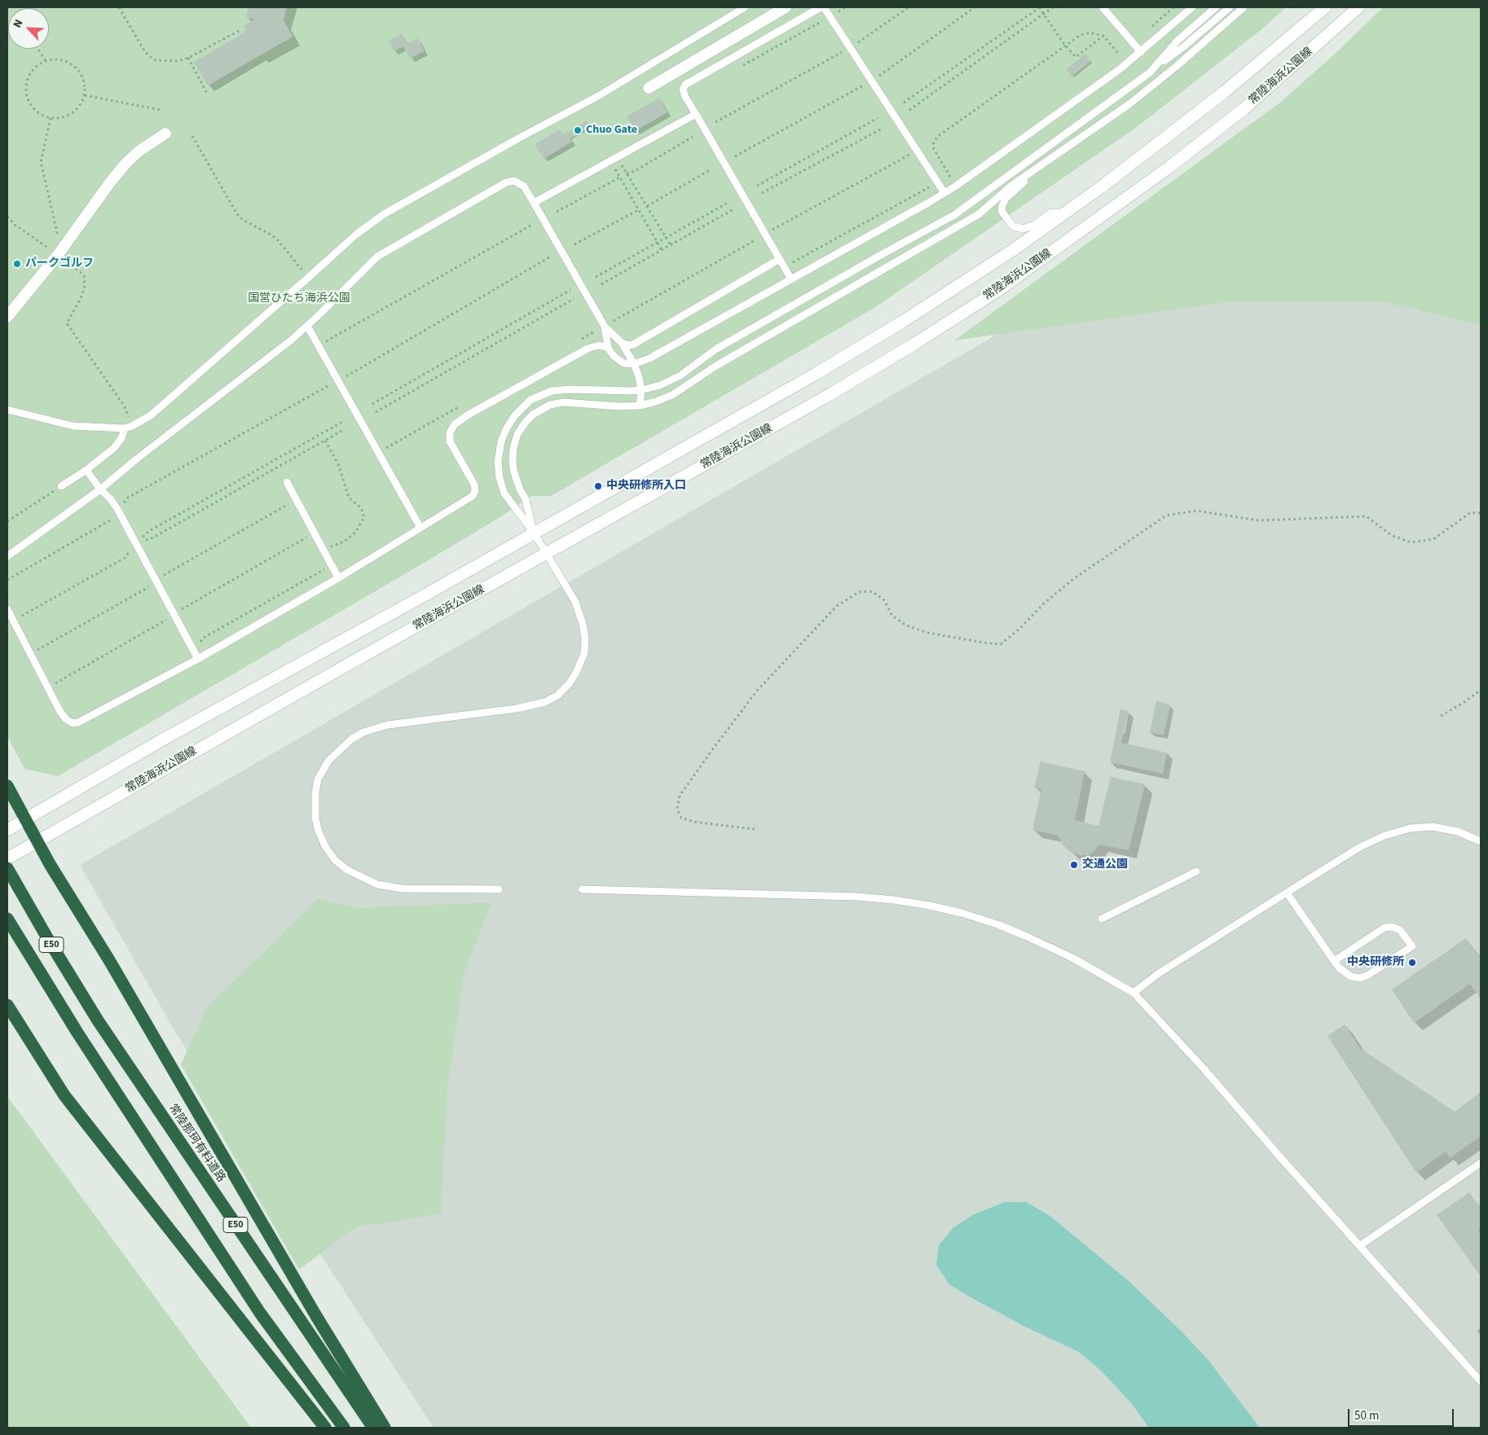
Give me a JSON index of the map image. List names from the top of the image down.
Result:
{
  "streets": {
    "highway": ["E50", "常陸那珂有料道路"],
    "main road": ["常陸海浜公園線"]
  },
  "parks": ["国営ひたち海浜公園"],
  "places": [
    "Chuo Gate",
    "パークゴルフ",
    "中央研修所入口",
    "交通公園",
    "中央研修所"
  ],
  "scale_bar": "50 m",
  "north": "top left"
}
